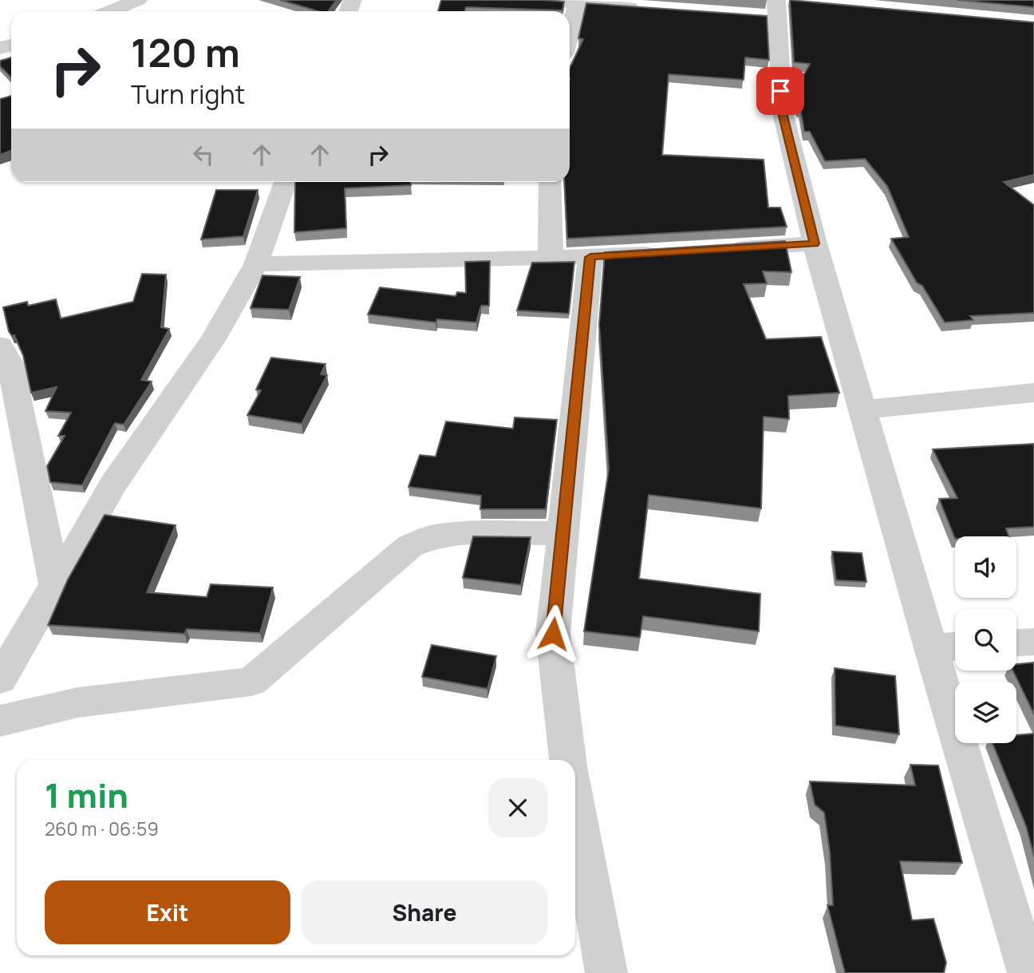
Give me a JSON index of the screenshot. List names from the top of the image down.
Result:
{
  "page": {
    "turn": ["120 m", "Turn right"],
    "heading": ["1 min", "260 m · 06:59"],
    "buttons": ["Exit", "Share"]
  }
}
